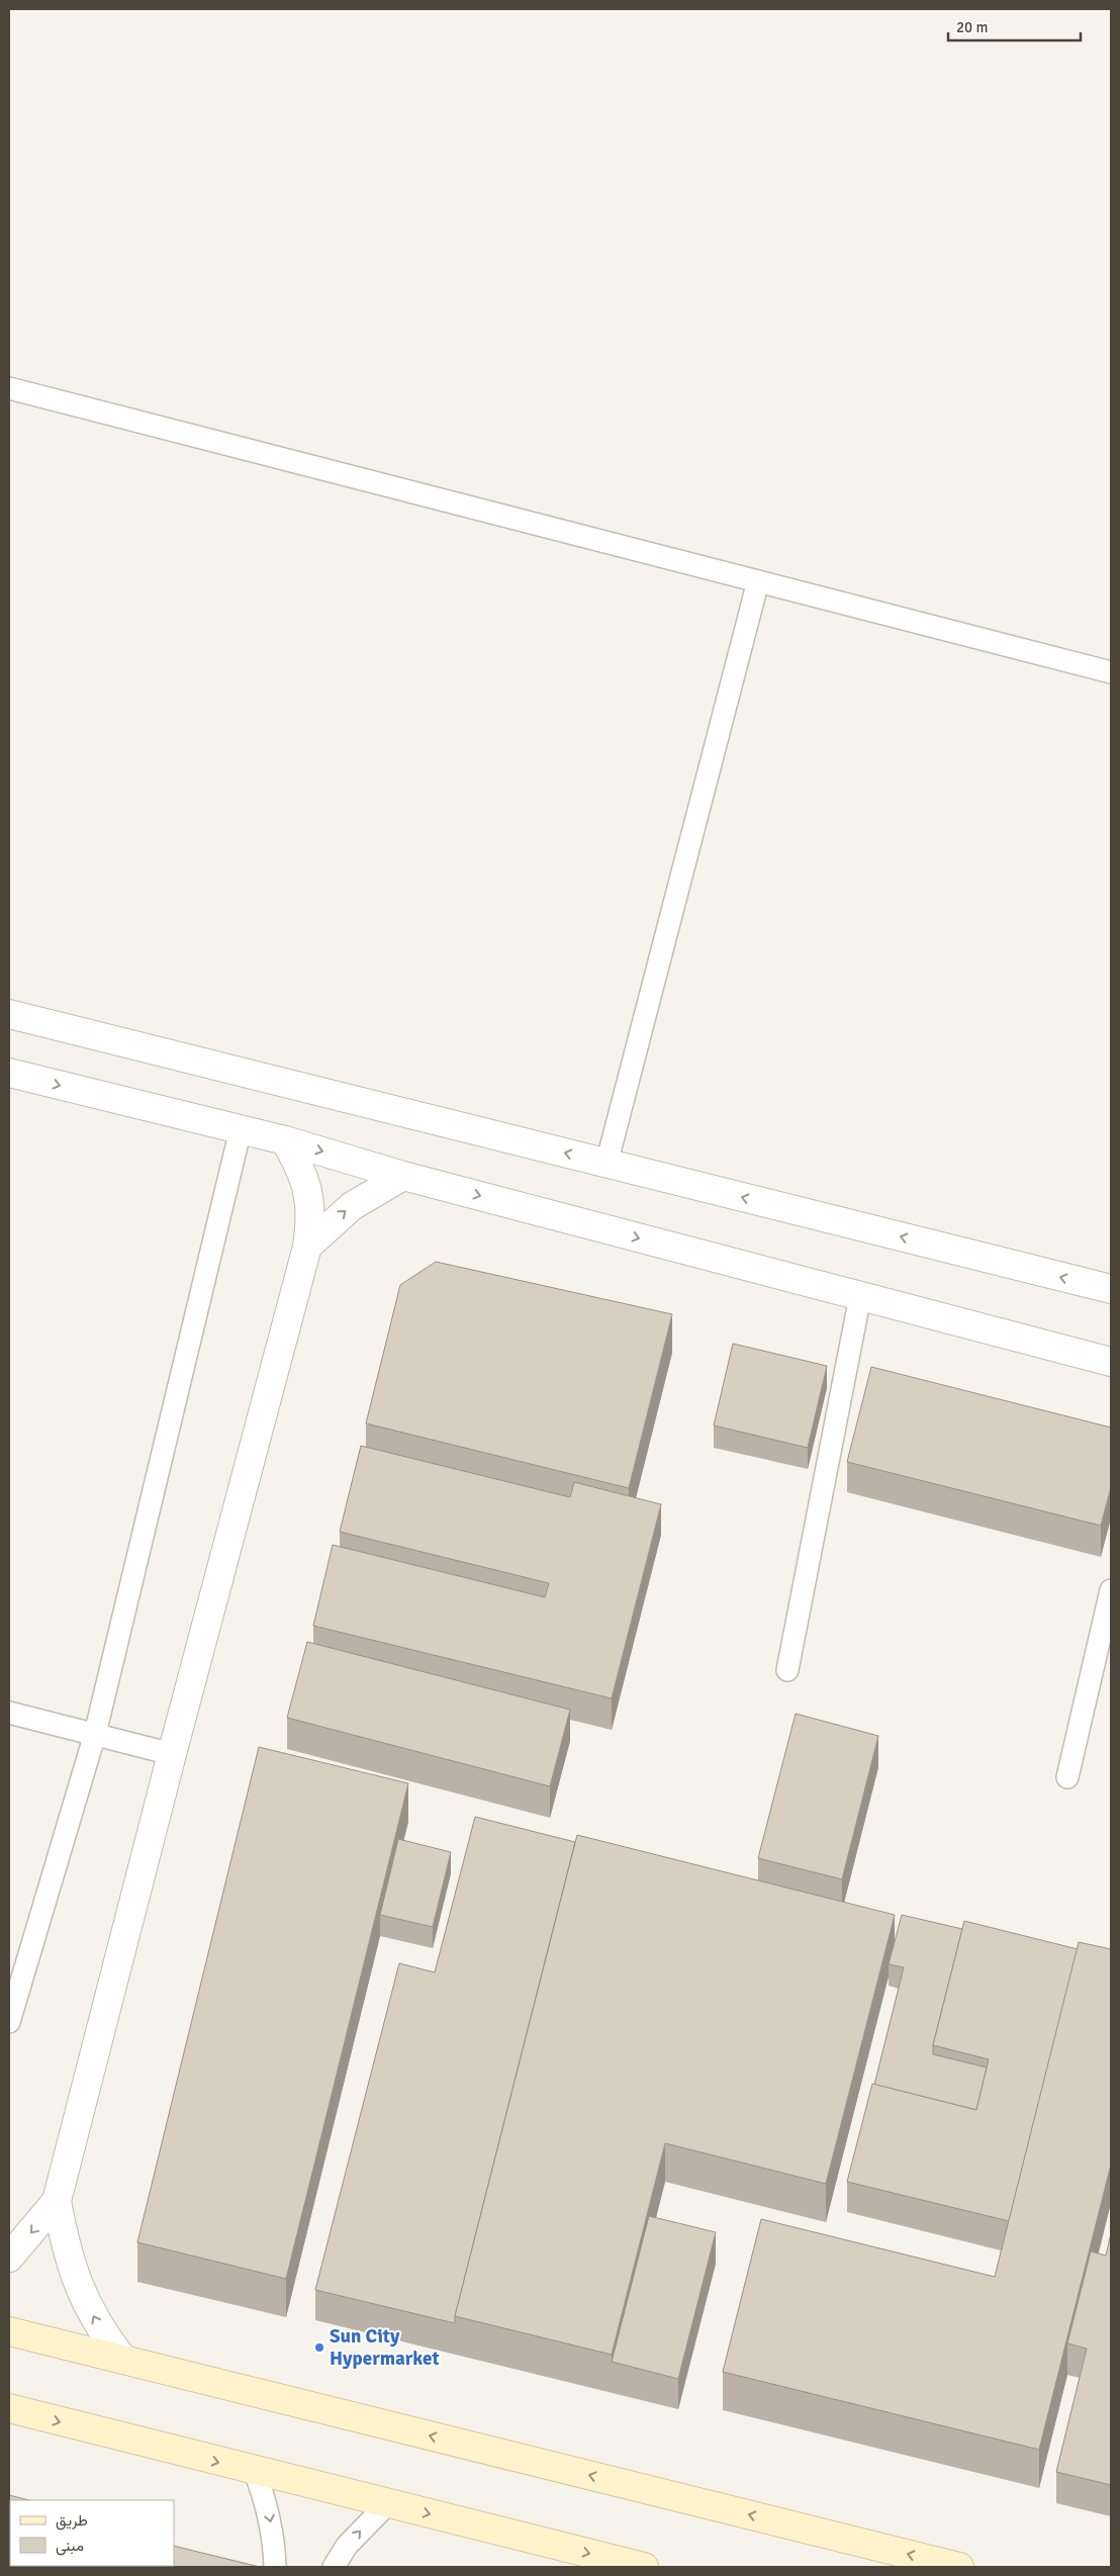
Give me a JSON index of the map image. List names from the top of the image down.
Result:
{
  "places": ["Sun City Hypermarket"],
  "legend": ["طريق", "مبنى"],
  "scale_bar": "20 m"
}
